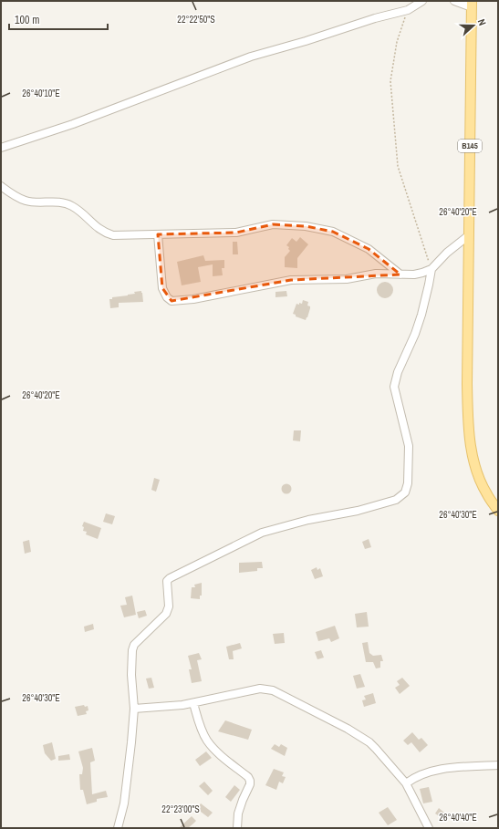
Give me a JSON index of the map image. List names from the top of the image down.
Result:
{
  "streets": {
    "main road": ["B145"]
  },
  "scale_bar": "100 m",
  "north": "right",
  "coordinates": [
    "22°22'50\"S",
    "26°40'10\"E",
    "26°40'20\"E",
    "26°40'30\"E",
    "22°23'00\"S",
    "26°40'40\"E"
  ]
}
